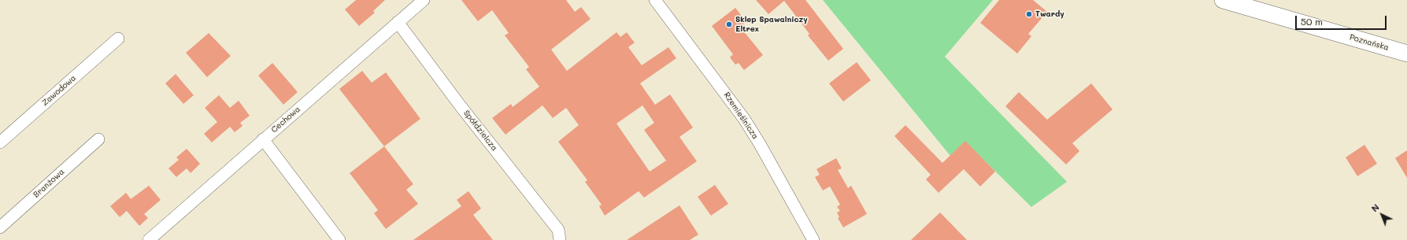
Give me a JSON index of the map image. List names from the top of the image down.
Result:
{
  "streets": {
    "main road": ["Poznańska"],
    "street": [
      "Zawodowa",
      "Rzemieślnicza",
      "Cechowa",
      "Spółdzielcza",
      "Branżowa"
    ]
  },
  "crossings": [
    ["Cechowa", "Spółdzielcza"]
  ],
  "places": ["Twardy", "Sklep Spawalniczy Eltrex"],
  "scale_bar": "50 m",
  "north": "top left"
}
